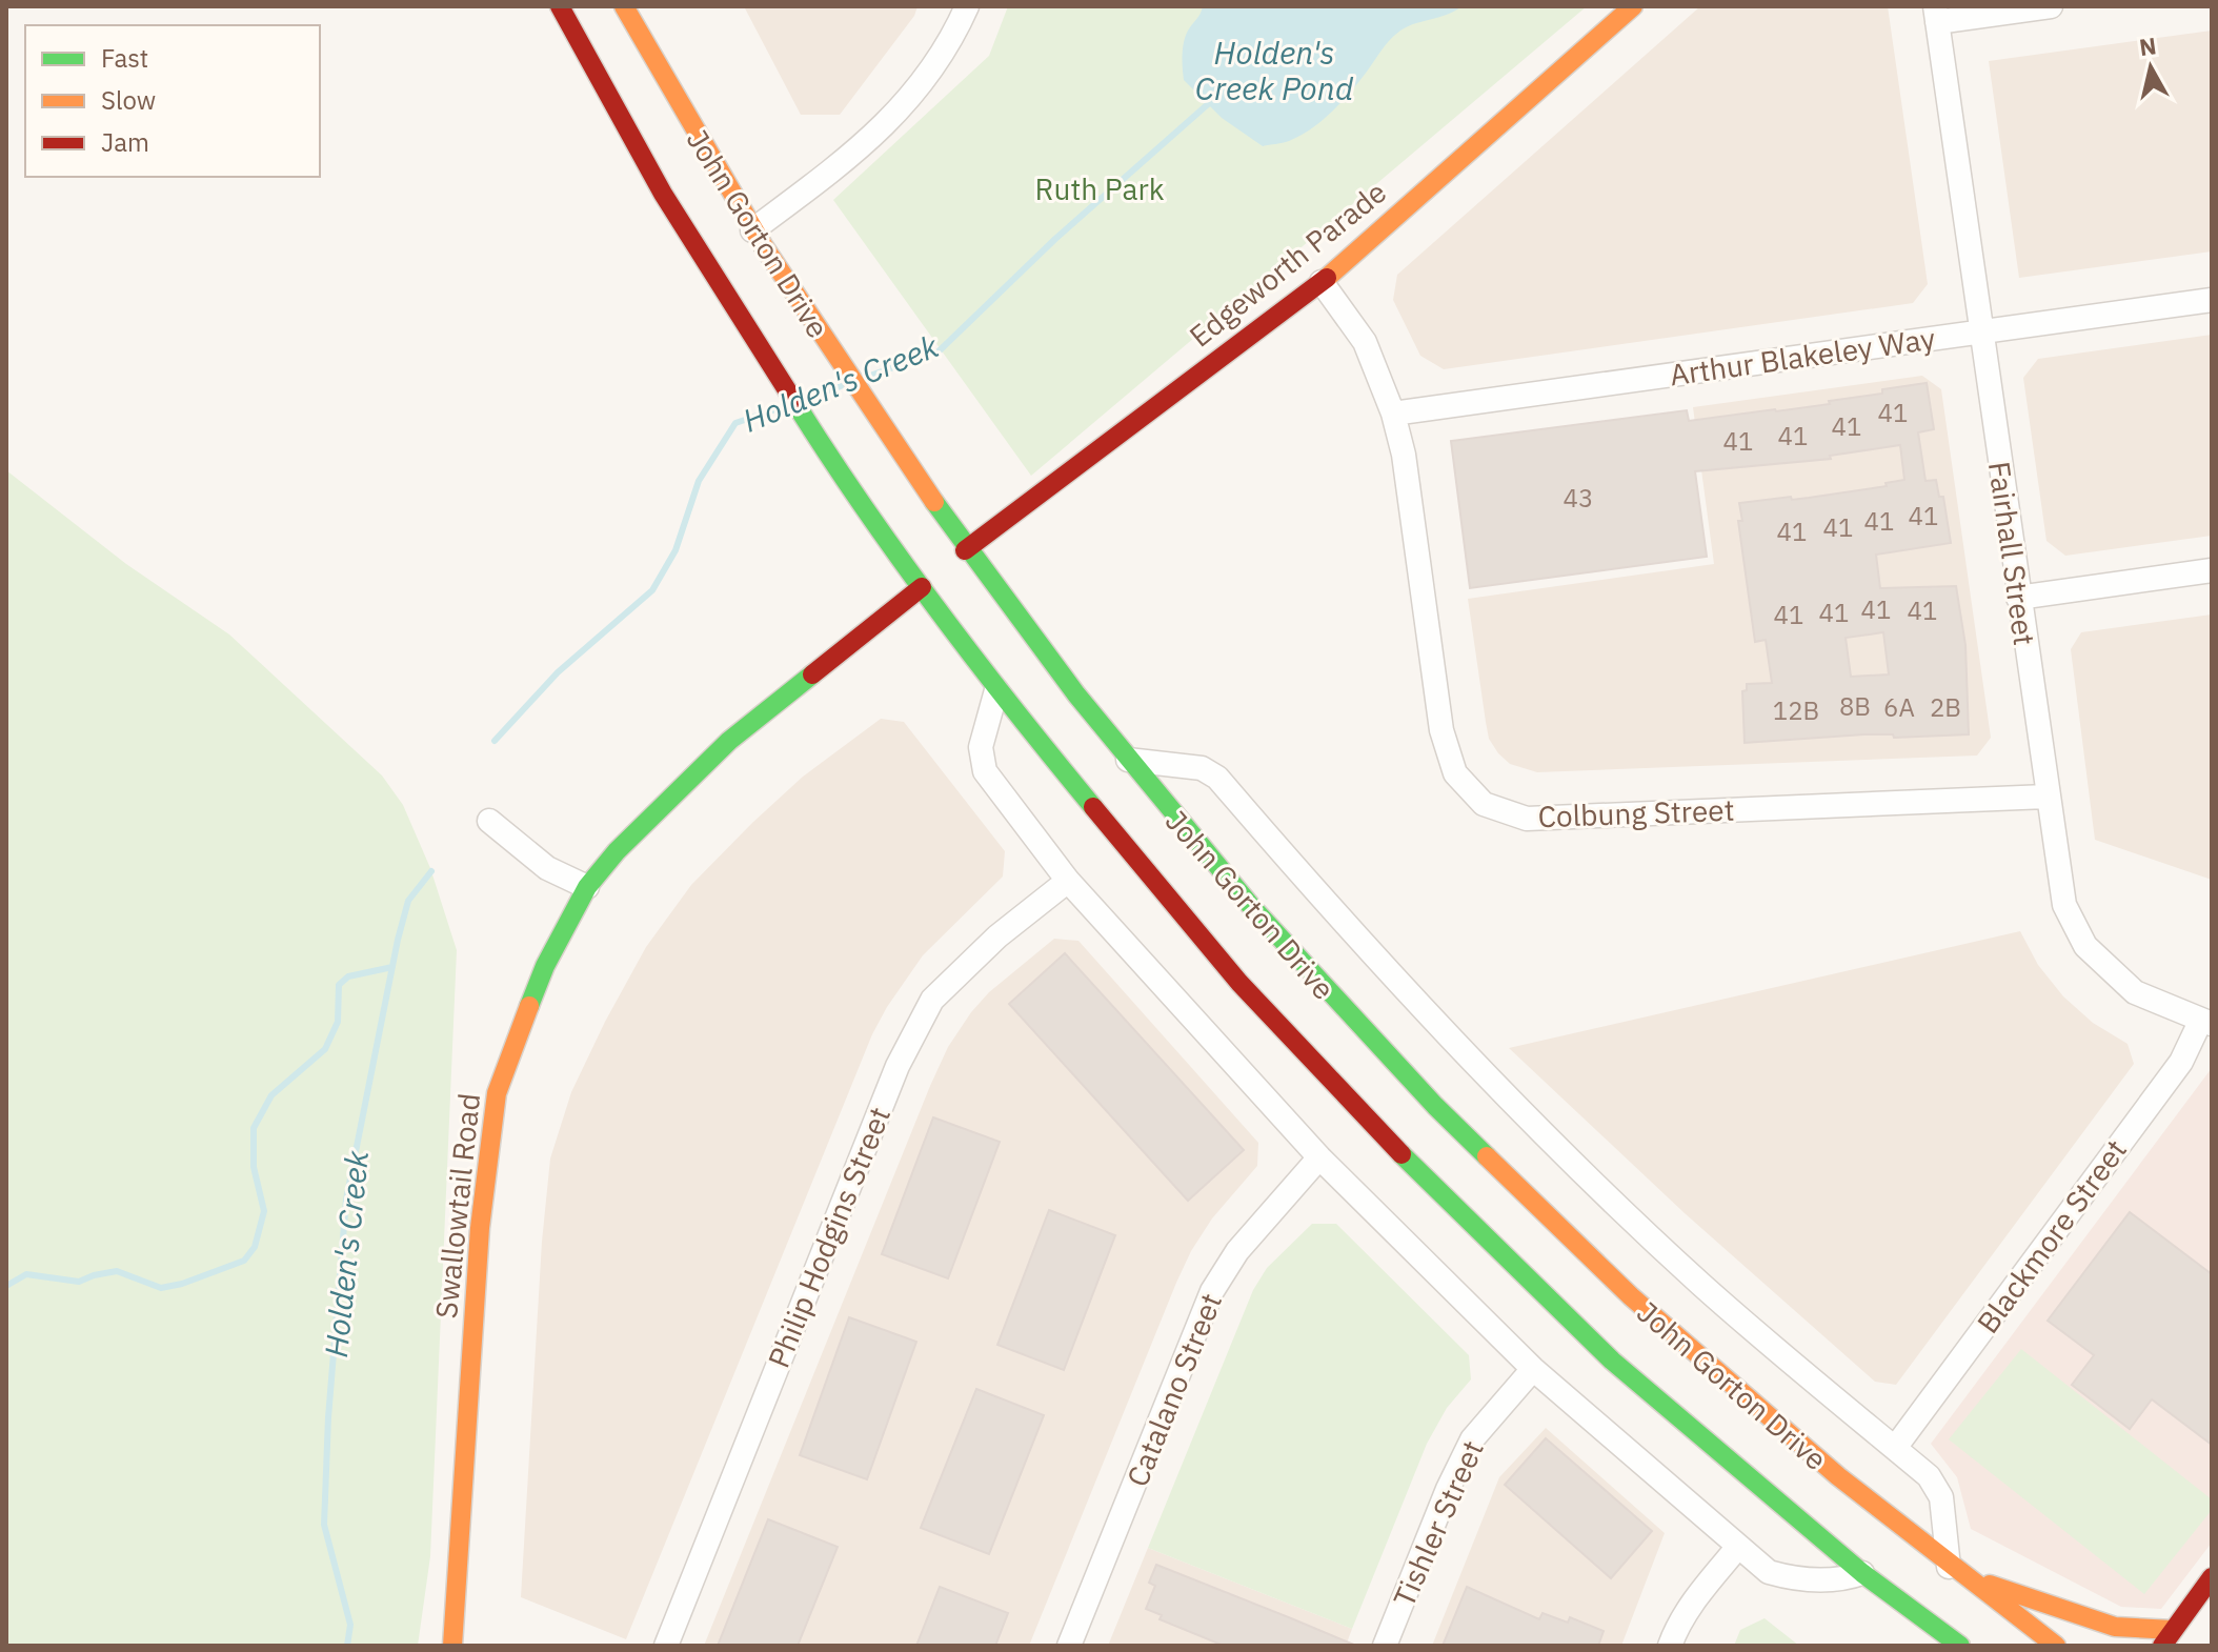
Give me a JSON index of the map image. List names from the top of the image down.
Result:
{
  "streets": {
    "main road": ["John Gorton Drive", "Edgeworth Parade", "Swallowtail Road"],
    "street": [
      "Arthur Blakeley Way",
      "Fairhall Street",
      "Colbung Street",
      "Blackmore Street",
      "Philip Hodgins Street",
      "Catalano Street",
      "Tishler Street"
    ]
  },
  "crossings": [
    ["John Gorton Drive", "Edgeworth Parade"],
    ["John Gorton Drive", "Swallowtail Road"],
    ["Edgeworth Parade", "Colbung Street"],
    ["Arthur Blakeley Way", "Fairhall Street"],
    ["Arthur Blakeley Way", "Colbung Street"],
    ["Fairhall Street", "Colbung Street"],
    ["Fairhall Street", "Blackmore Street"]
  ],
  "water": ["Holden's Creek Pond", "Holden's Creek"],
  "parks": ["Ruth Park"],
  "house_numbers": [
    "41",
    "41",
    "41",
    "41",
    "43",
    "41",
    "41",
    "41",
    "41",
    "41",
    "41",
    "41",
    "41",
    "8B",
    "6A",
    "2B",
    "12B"
  ],
  "legend": ["Fast", "Slow", "Jam"],
  "north": "top"
}
